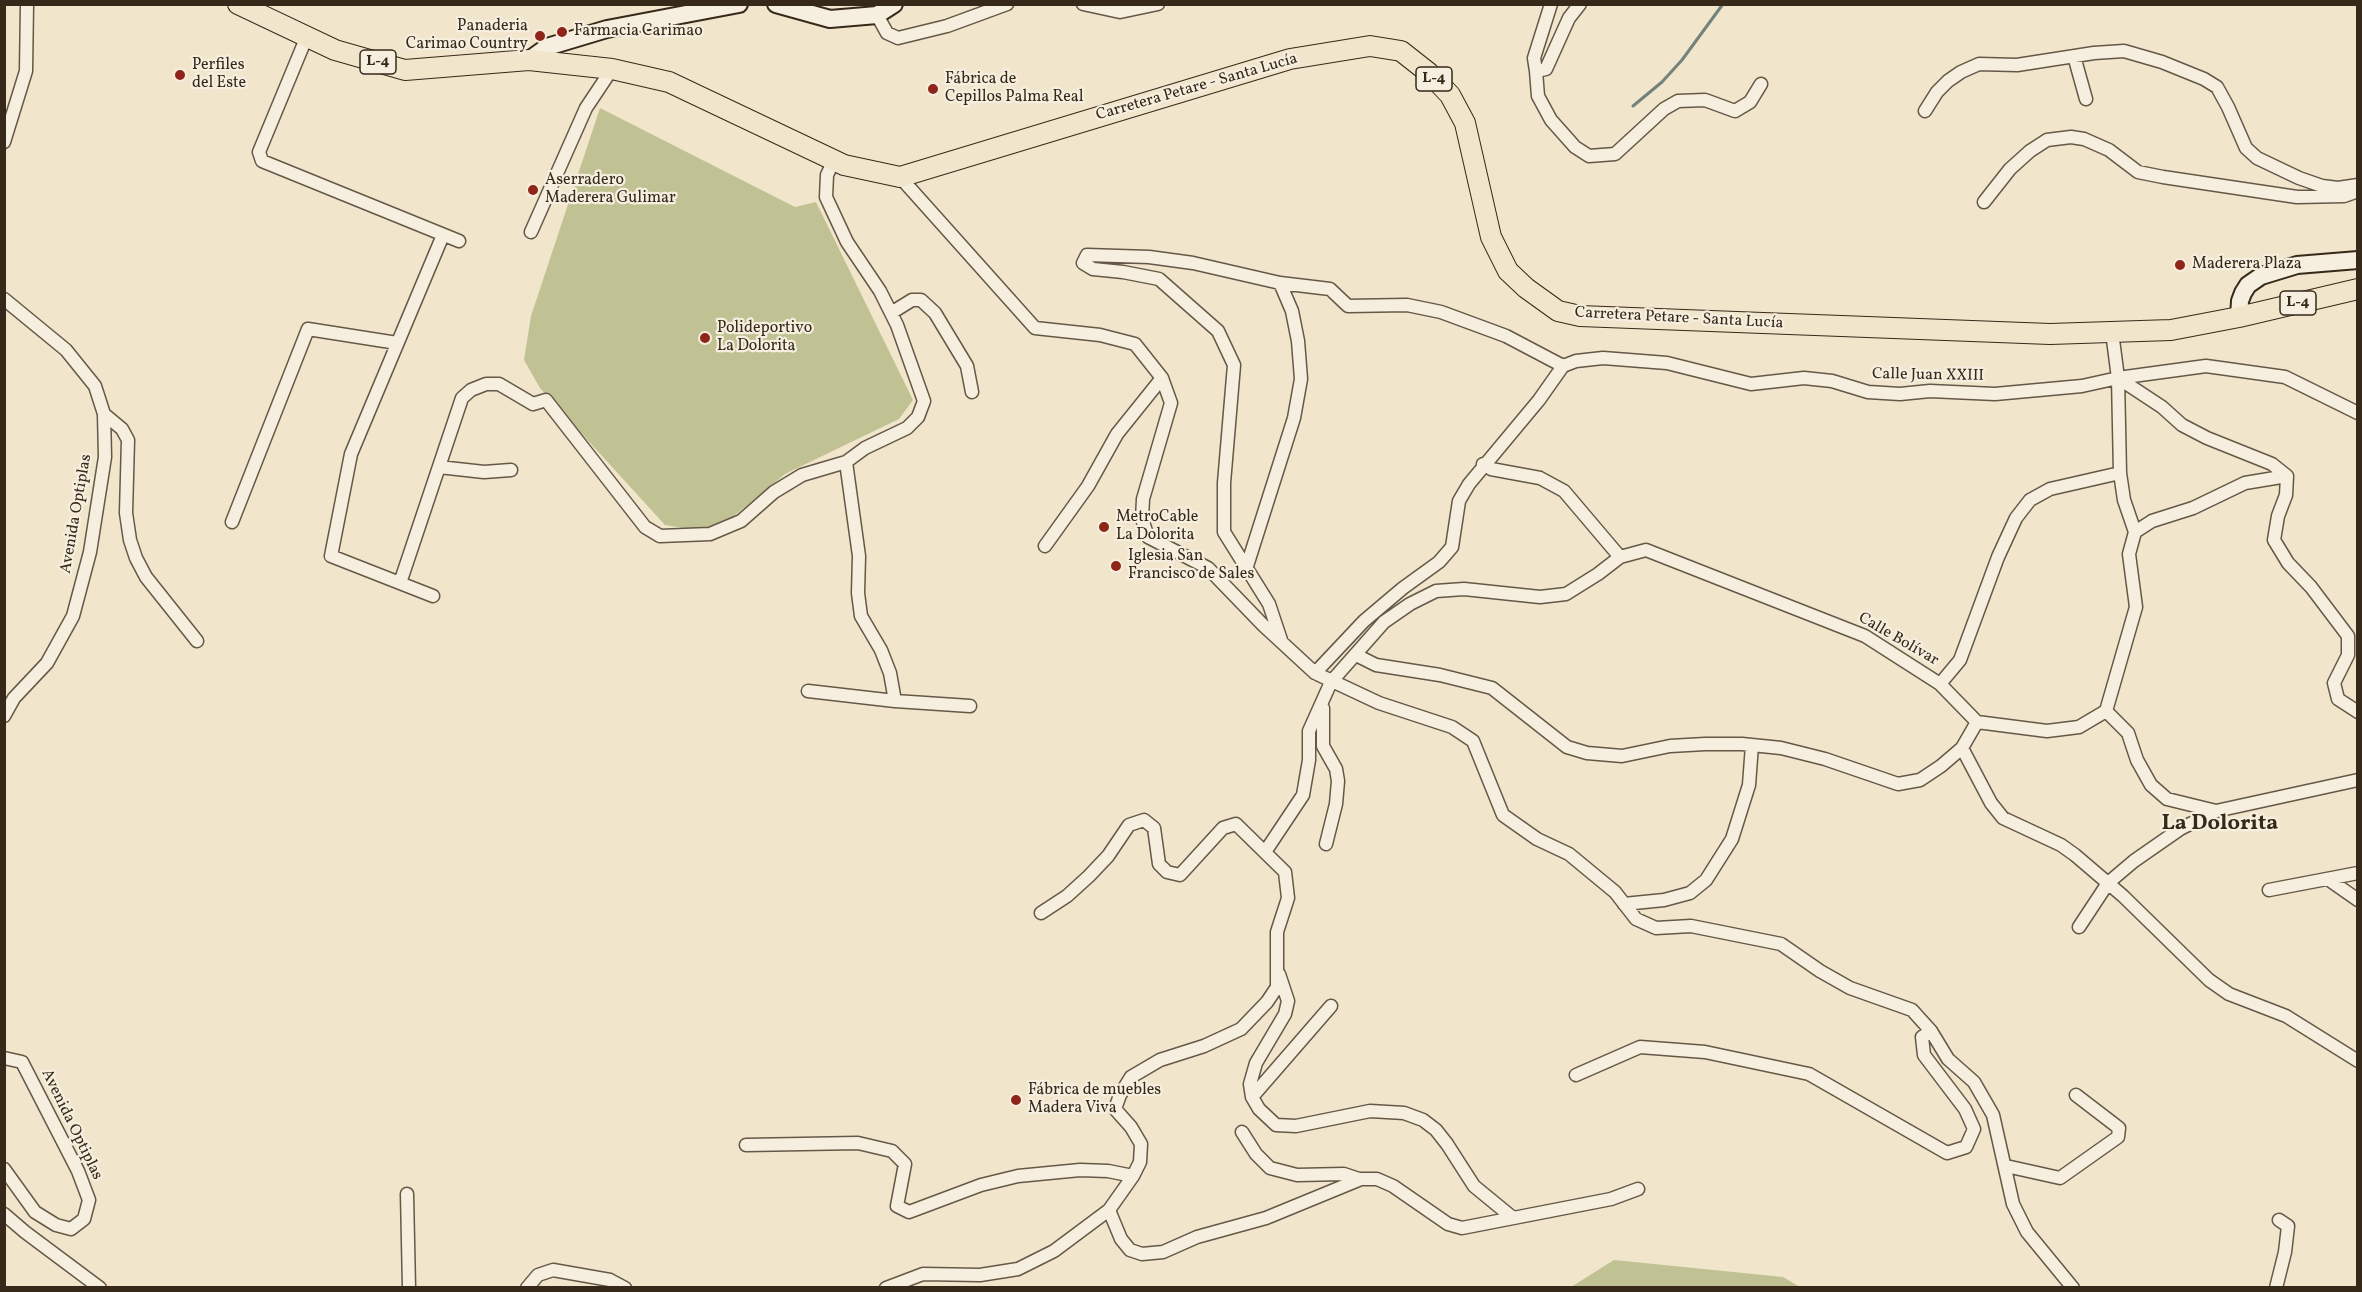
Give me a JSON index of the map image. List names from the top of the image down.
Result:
{
  "streets": {
    "main road": ["L-4", "Carretera Petare - Santa Lucía"],
    "street": ["Calle Juan XXIII", "Avenida Optiplas", "Calle Bolívar"]
  },
  "districts": ["La Dolorita"],
  "places": [
    "Farmacia Carimao",
    "Panaderia Carimao Country",
    "Perfiles del Este",
    "Fábrica de Cepillos Palma Real",
    "Aserradero Maderera Gulimar",
    "Maderera Plaza",
    "Polideportivo La Dolorita",
    "MetroCable La Dolorita",
    "Iglesia San Francisco de Sales",
    "Fábrica de muebles Madera Viva"
  ]
}
